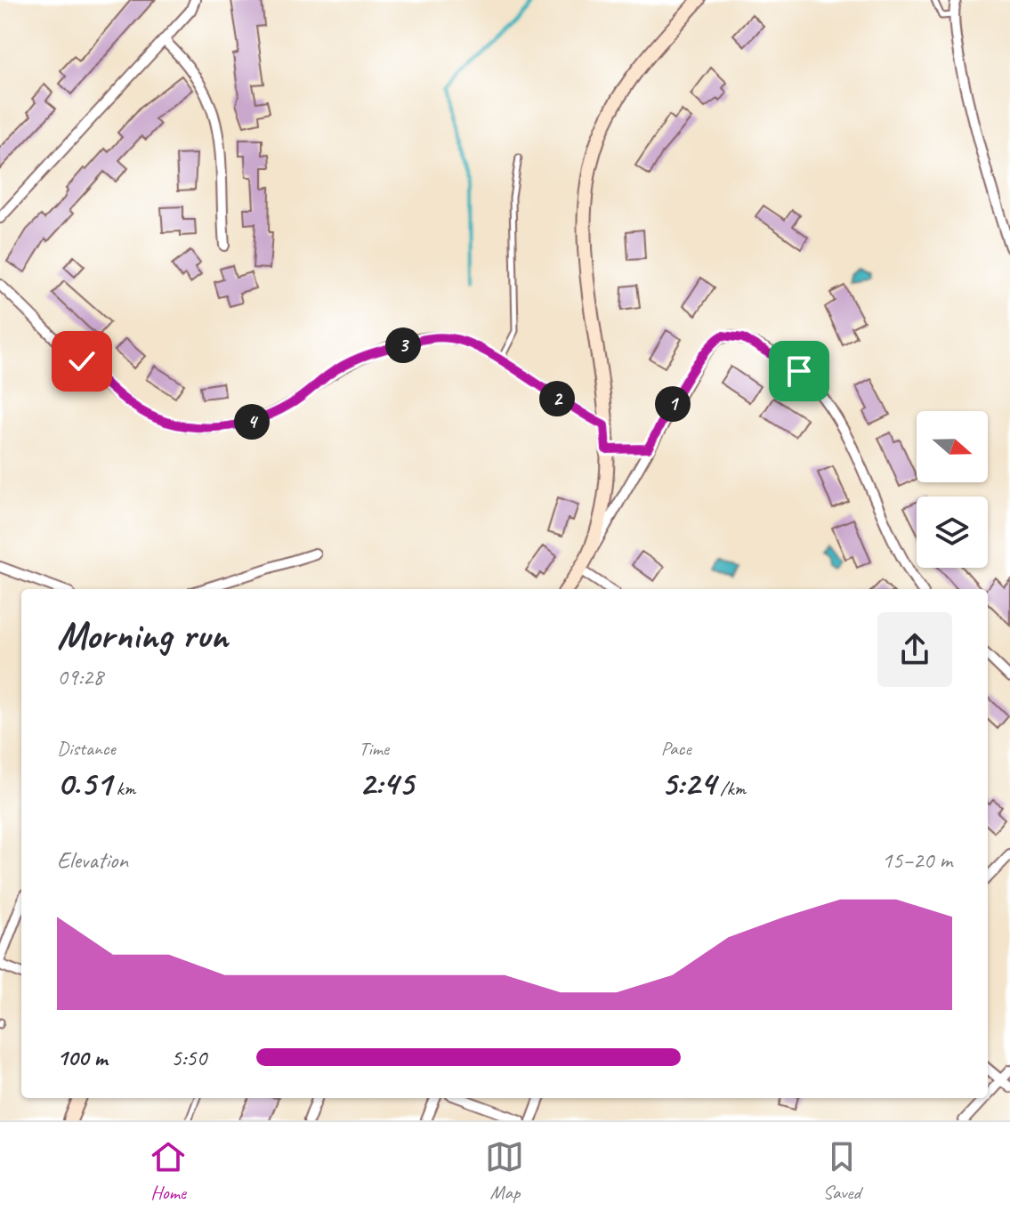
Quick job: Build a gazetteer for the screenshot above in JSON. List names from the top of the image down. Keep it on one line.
{"north":"right","page":{"pins":["3","2","1","4"],"heading":["Morning run","09:28"],"stats":[["Distance","0.51 km"],["Time","2:45"],["Pace","5:24 /km"]],"chart":["Elevation","15–20 m"],"list":[{"name":"100 m","note":"5:50"}],"tabs":["Home","Map","Saved"]}}
